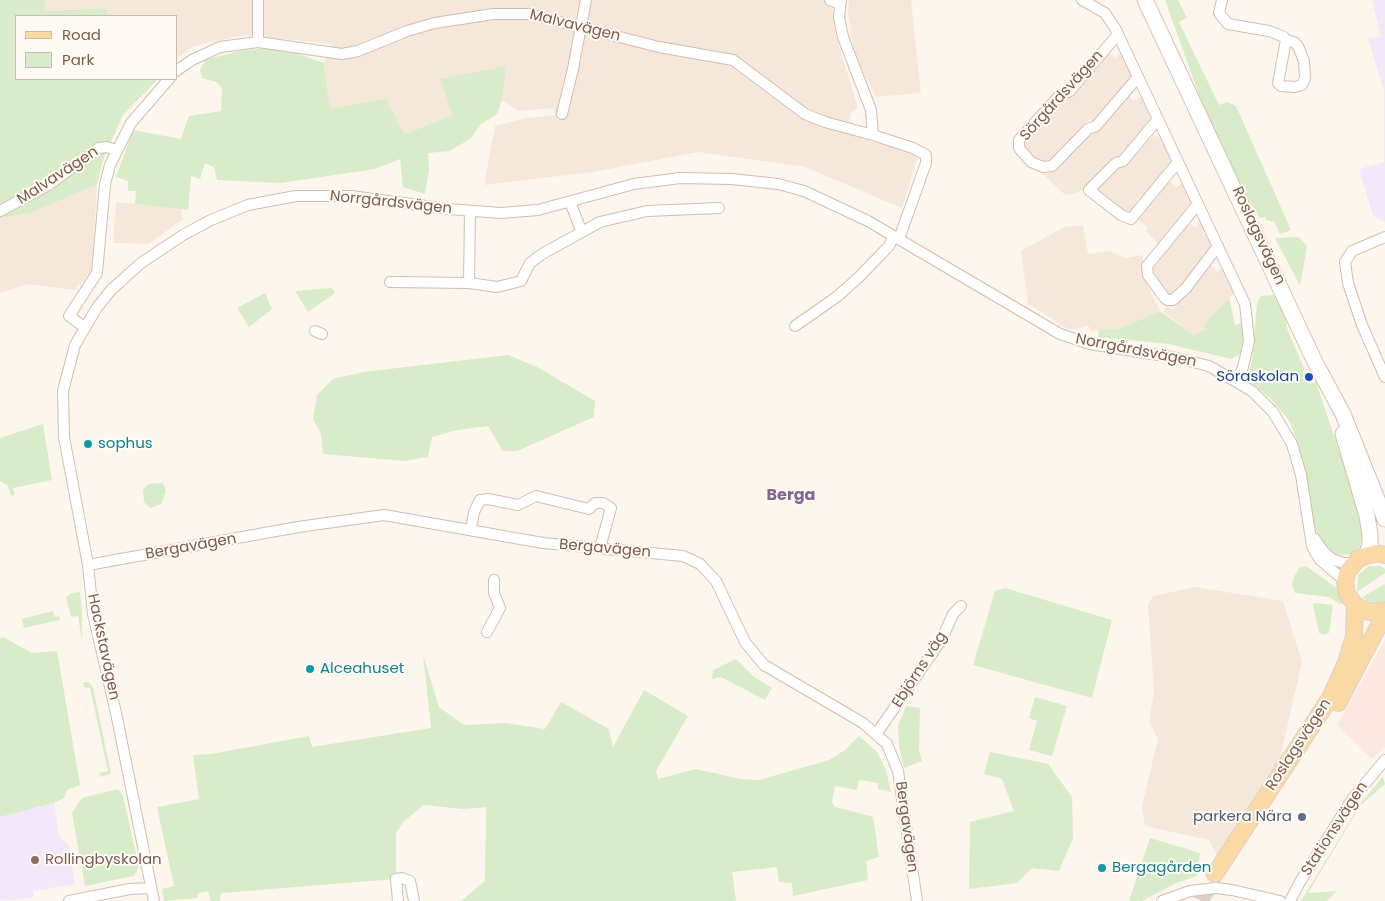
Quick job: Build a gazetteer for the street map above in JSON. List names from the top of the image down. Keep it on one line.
{"streets":{"main road":["Roslagsvägen"],"street":["Malvavägen","Sörgårdsvägen","Norrgårdsvägen","Bergavägen","Hackstavägen","Ebjörns väg","Stationsvägen"]},"crossings":[["Malvavägen","Norrgårdsvägen"],["Sörgårdsvägen","Norrgårdsvägen"],["Norrgårdsvägen","Roslagsvägen"],["Norrgårdsvägen","Hackstavägen"],["Bergavägen","Hackstavägen"],["Bergavägen","Ebjörns väg"]],"districts":["Berga"],"places":["Söraskolan","sophus","Alceahuset","parkera Nära","Rollingbyskolan","Bergagården"],"legend":["Road","Park"]}
